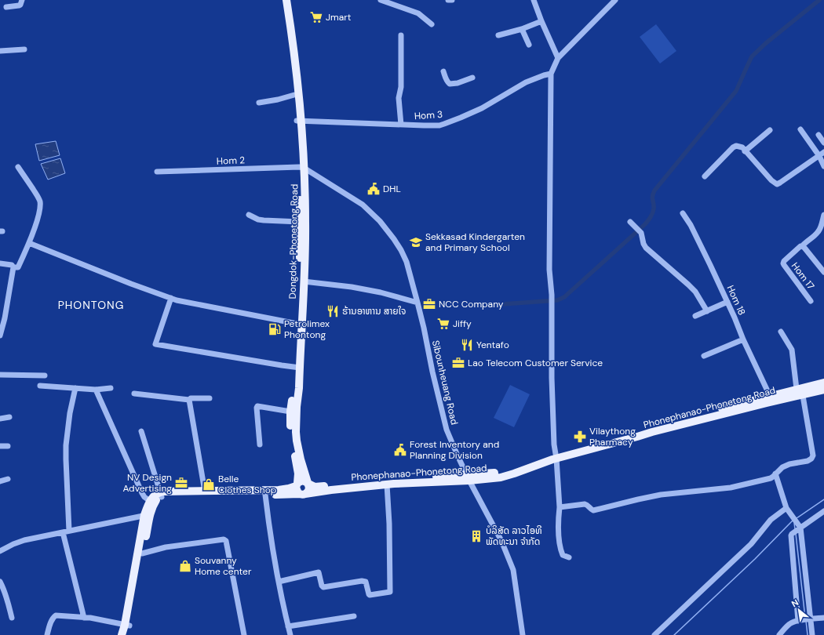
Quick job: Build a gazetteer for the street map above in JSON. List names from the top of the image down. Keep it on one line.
{"streets":{"main road":["Dongdok-Phonetong Road","Phonephanao-Phonetong Road"],"street":["Hom 3","Hom 2","Hom 17","Hom 18","Sibounheuang Road"]},"crossings":[["Hom 3","Dongdok-Phonetong Road"],["Hom 2","Dongdok-Phonetong Road"],["Hom 2","Sibounheuang Road"],["Dongdok-Phonetong Road","Sibounheuang Road"],["Dongdok-Phonetong Road","Phonephanao-Phonetong Road"],["Hom 18","Phonephanao-Phonetong Road"],["Sibounheuang Road","Phonephanao-Phonetong Road"]],"districts":["PHONTONG"],"places":{"supermarket":["Jmart","Jiffy"],"public building":["DHL","Forest Inventory and Planning Division"],"school or university":["Sekkasad Kindergarten and Primary School"],"office":["NCC Company","Lao Telecom Customer Service","NV Design Advertising"],"restaurant":["ຮ້ານອາຫານ ສາຍໃຈ","Yentafo"],"fuel station":["Petrolimex Phontong"],"pharmacy":["Vilaythong Pharmacy"],"shop":["Belle Clothes Shop","Souvanny Home center"],"building":["ບໍລິສັດ ລາວໄອທີ ພັດທະນາ ຈຳກັດ"]},"north":"top left"}
